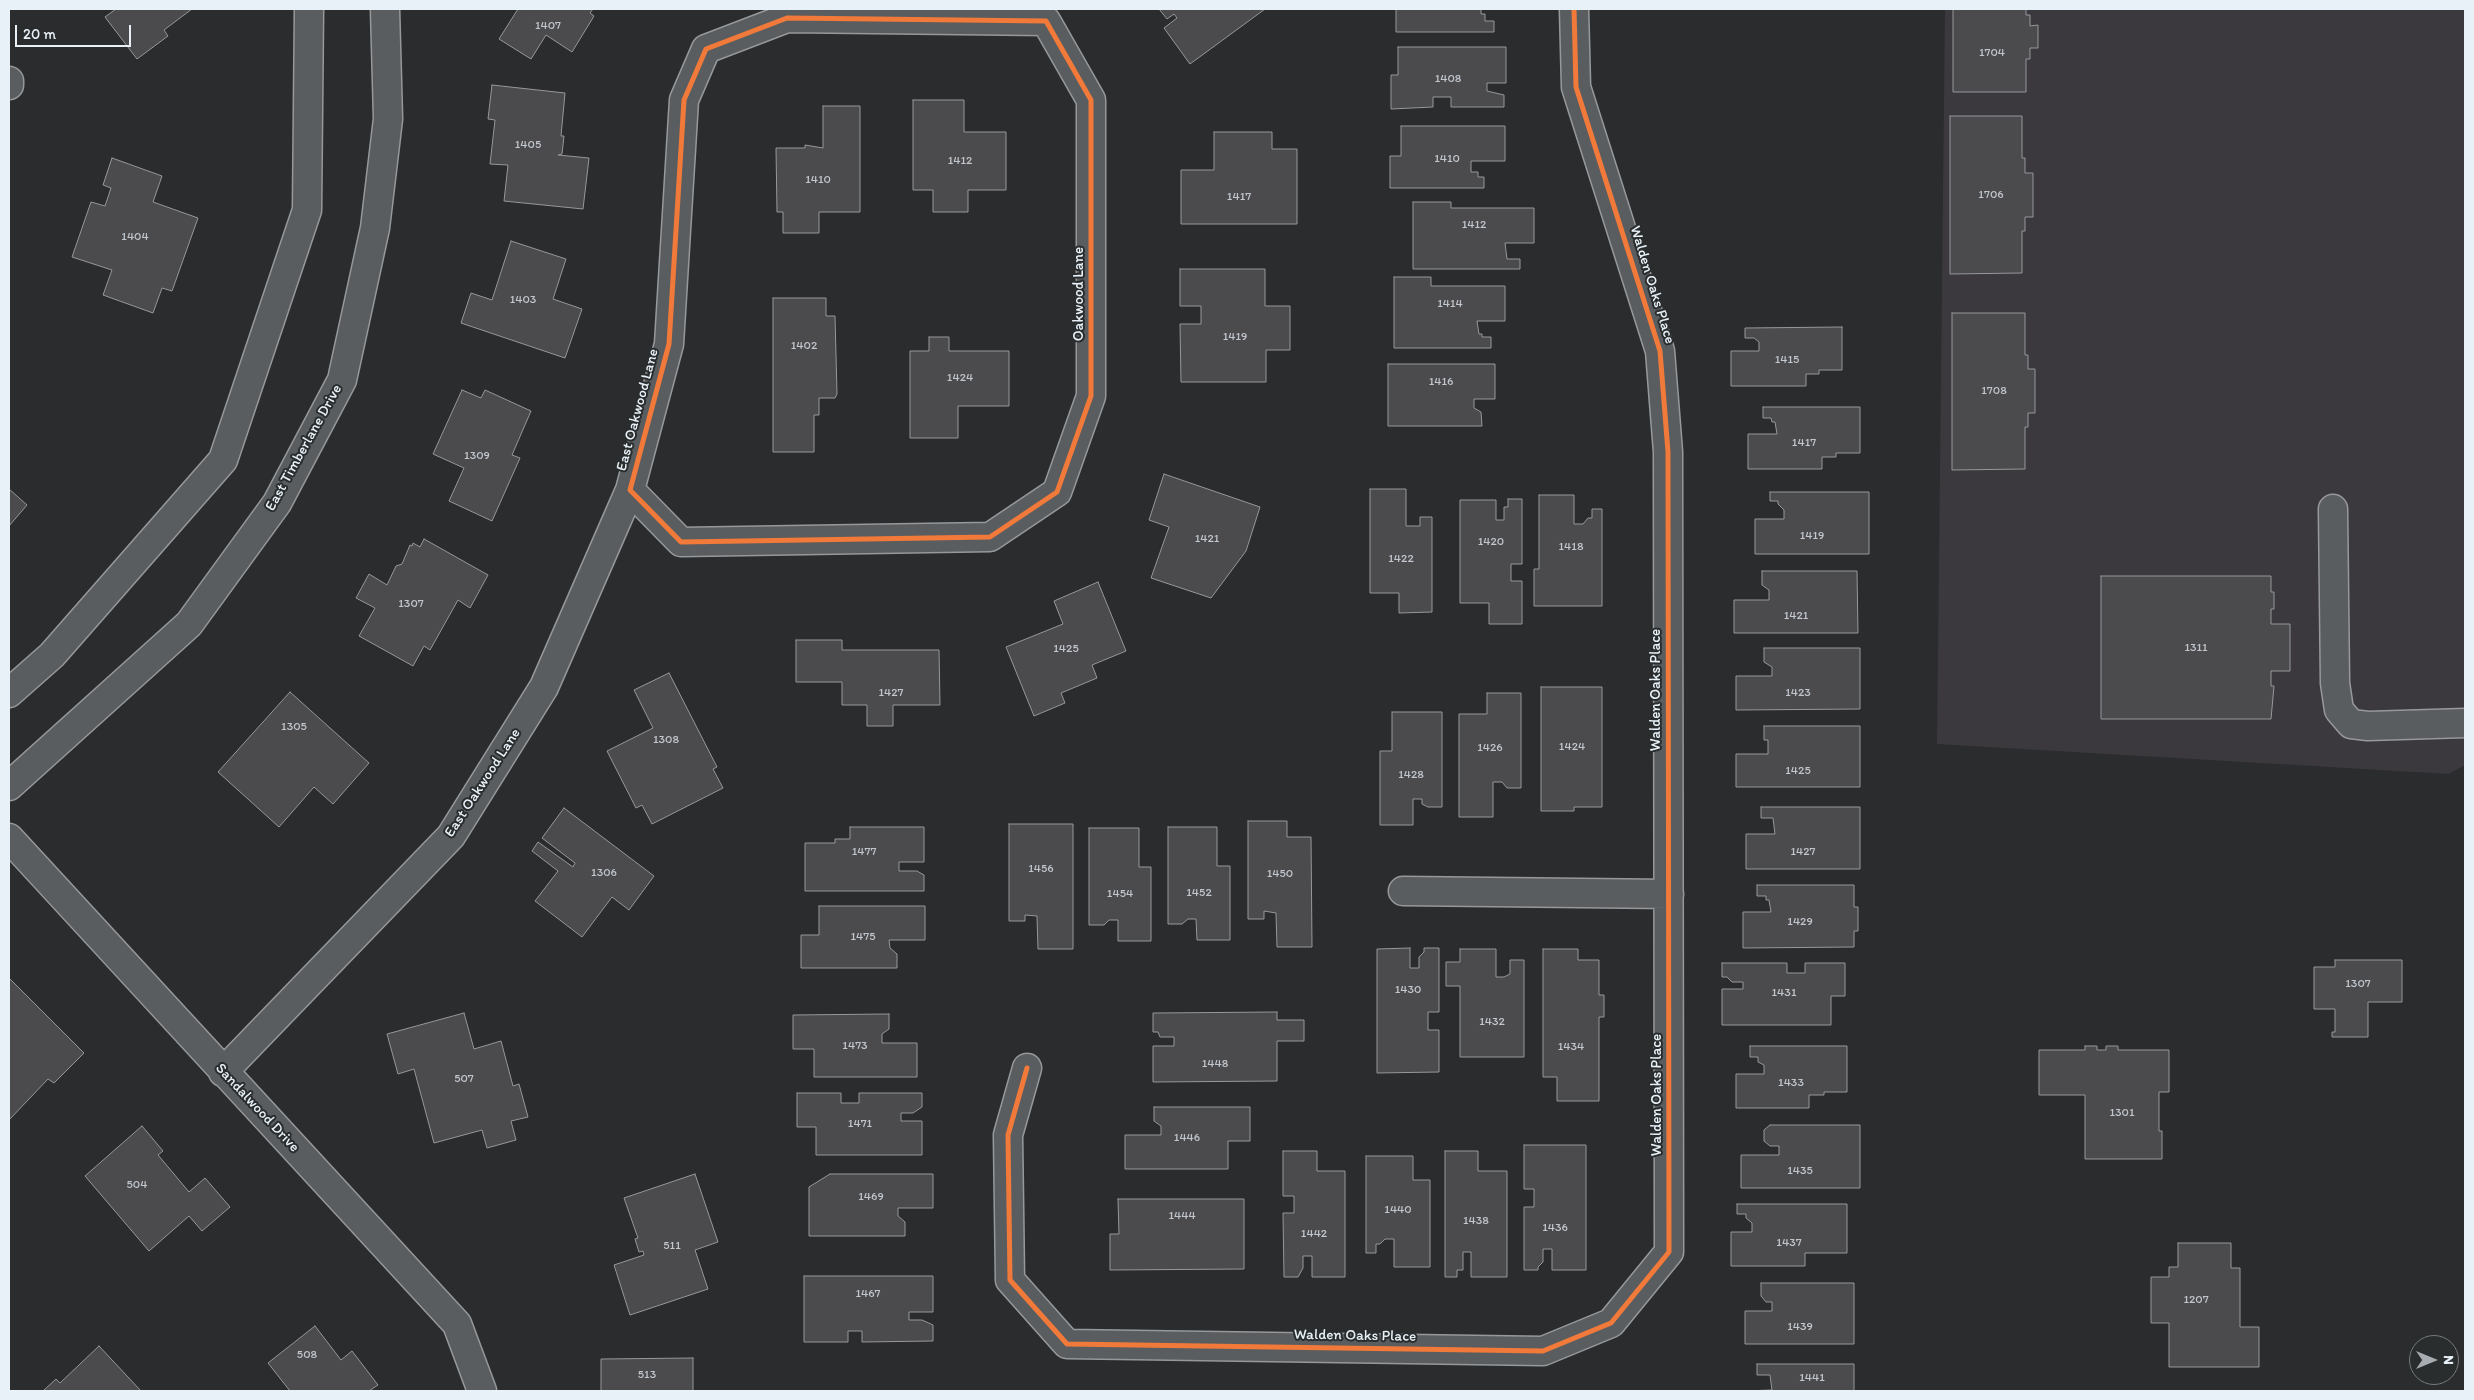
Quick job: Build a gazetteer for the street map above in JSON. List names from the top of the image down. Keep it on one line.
{"streets":{"street":["Walden Oaks Place","Oakwood Lane","East Oakwood Lane","East Timberlane Drive","Sandalwood Drive"]},"crossings":[["Oakwood Lane","East Oakwood Lane"],["East Oakwood Lane","Sandalwood Drive"]],"house_numbers":["1407","1704","1408","1405","1410","1412","1410","1706","1417","1412","1404","1403","1414","1419","1402","1415","1424","1416","1708","1417","1309","1419","1421","1420","1418","1422","1307","1421","1311","1425","1427","1423","1305","1308","1424","1426","1425","1428","1477","1427","1456","1306","1450","1452","1454","1429","1475","1307","1430","1431","1432","1473","1434","1448","507","1433","1301","1471","1446","1435","504","1469","1440","1444","1438","1436","1442","1437","511","1467","1207","1439","508","513","1441"],"scale_bar":"20 m","north":"right"}
